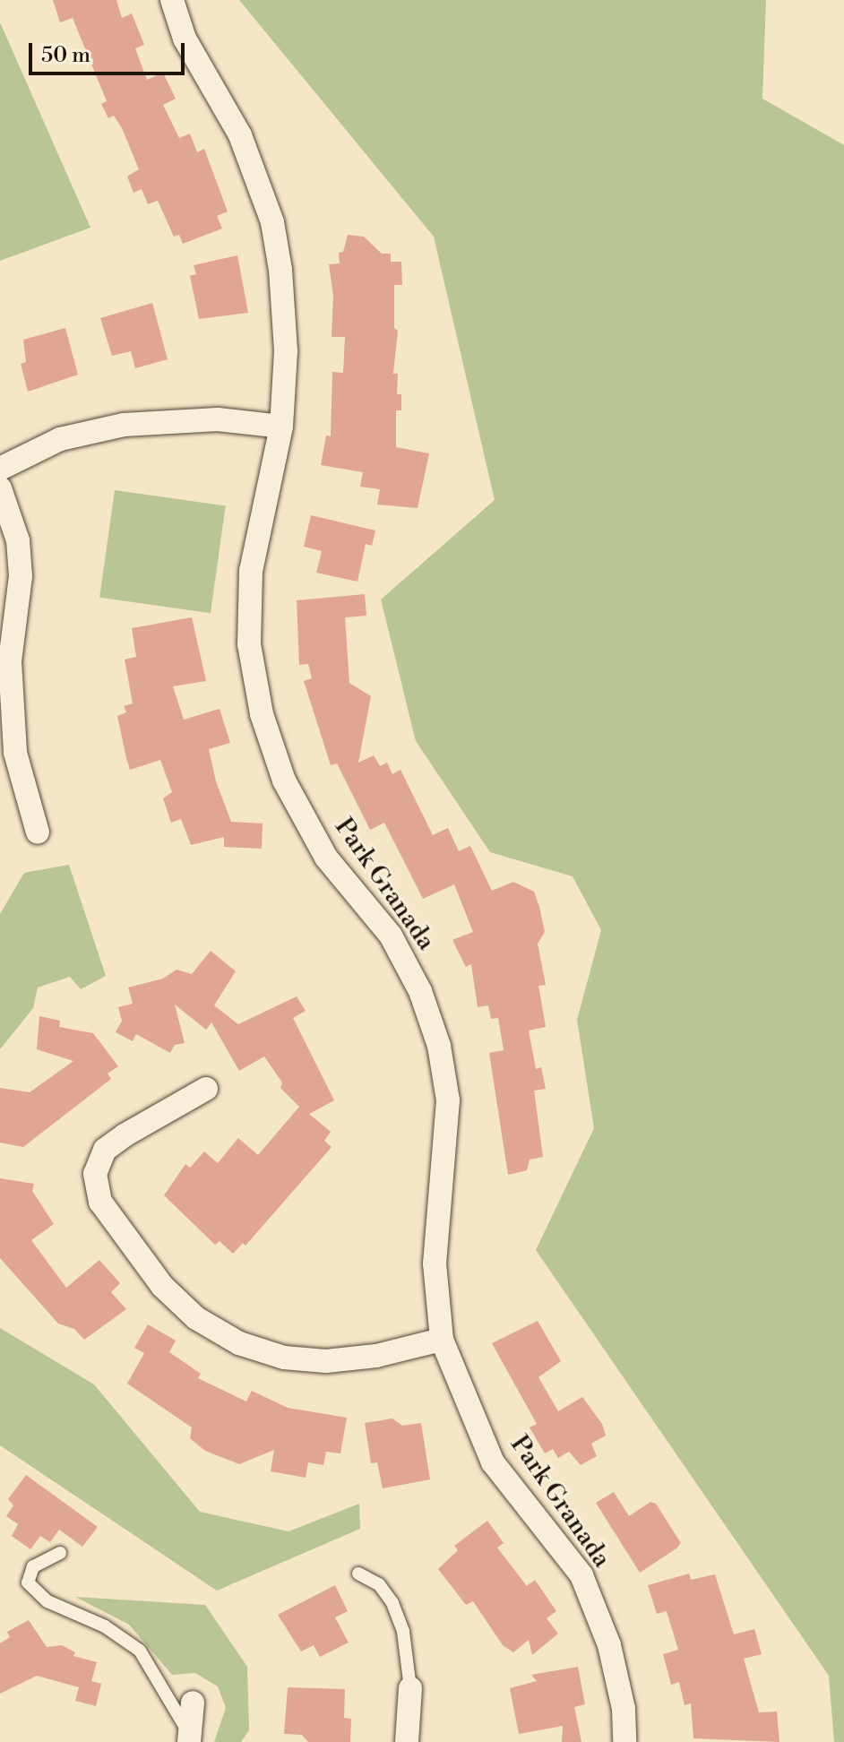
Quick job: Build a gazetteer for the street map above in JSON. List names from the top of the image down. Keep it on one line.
{"streets":{"street":["Park Granada"]},"scale_bar":"50 m"}
